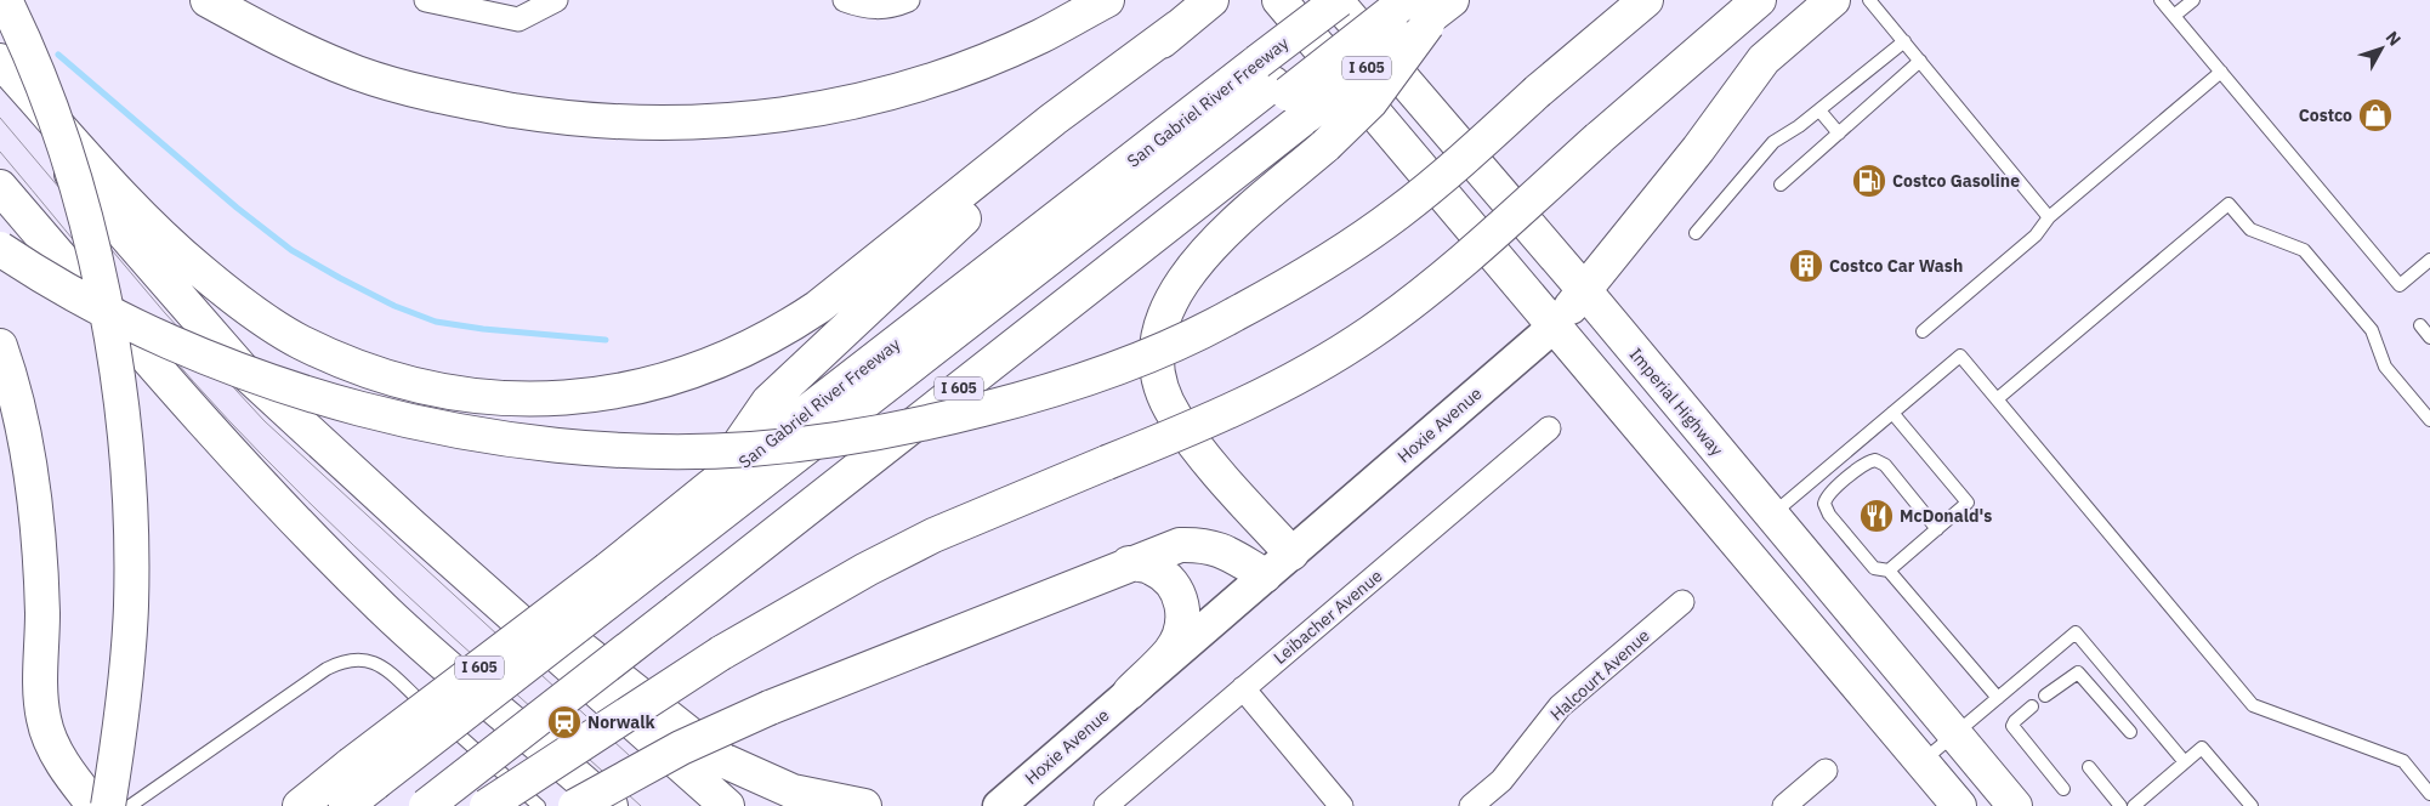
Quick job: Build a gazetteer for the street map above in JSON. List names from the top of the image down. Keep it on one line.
{"streets":{"main road":["I 605","San Gabriel River Freeway","Imperial Highway","Hoxie Avenue"],"street":["Leibacher Avenue","Halcourt Avenue"]},"crossings":[["San Gabriel River Freeway","Imperial Highway"],["Imperial Highway","Hoxie Avenue"]],"places":{"shop":["Costco"],"fuel station":["Costco Gasoline"],"building":["Costco Car Wash"],"restaurant":["McDonald's"],"station":["Norwalk"]},"north":"top right"}
